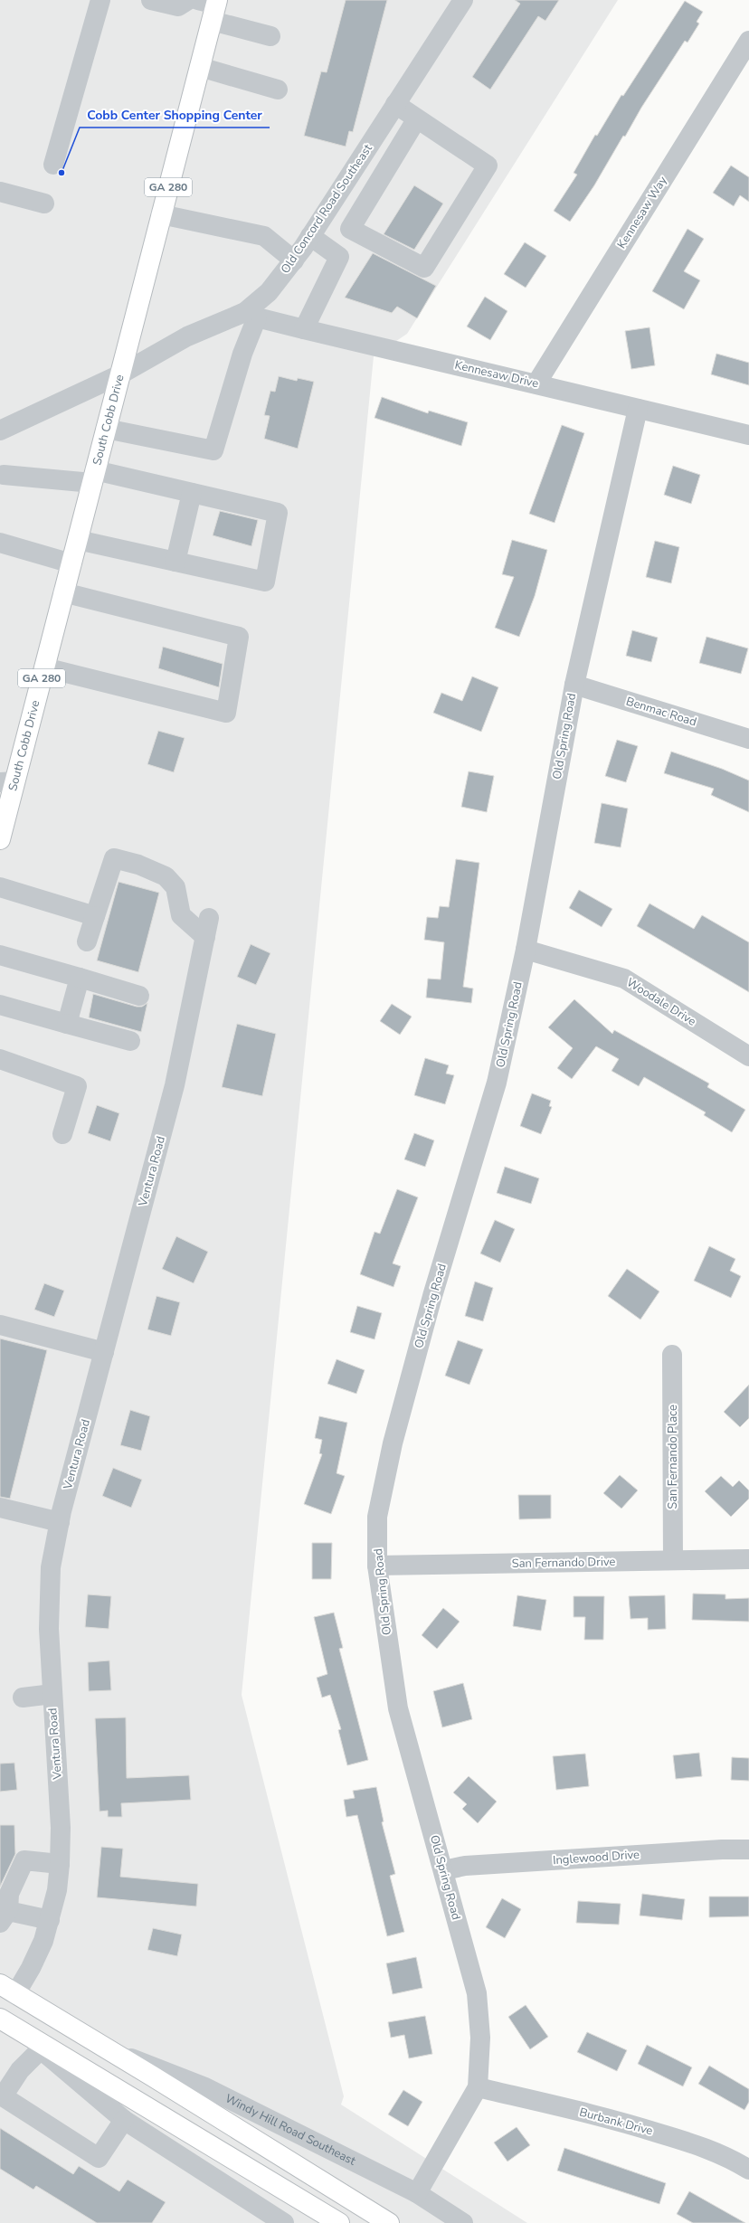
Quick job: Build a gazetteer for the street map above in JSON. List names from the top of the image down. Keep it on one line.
{"streets":{"main road":["GA 280","South Cobb Drive","Windy Hill Road Southeast"],"street":["Old Concord Road Southeast","Kennesaw Way","Kennesaw Drive","Benmac Road","Old Spring Road","Woodale Drive","Ventura Road","San Fernando Place","San Fernando Drive","Inglewood Drive","Burbank Drive"]},"crossings":[["Old Concord Road Southeast","Kennesaw Drive"],["Old Concord Road Southeast","South Cobb Drive"],["Kennesaw Way","Kennesaw Drive"],["Kennesaw Drive","Old Spring Road"],["Benmac Road","Old Spring Road"],["Old Spring Road","Woodale Drive"],["Old Spring Road","San Fernando Drive"],["Old Spring Road","Inglewood Drive"],["Old Spring Road","Burbank Drive"],["Old Spring Road","Windy Hill Road Southeast"],["Ventura Road","Windy Hill Road Southeast"],["San Fernando Place","San Fernando Drive"]],"places":["Cobb Center Shopping Center"]}
